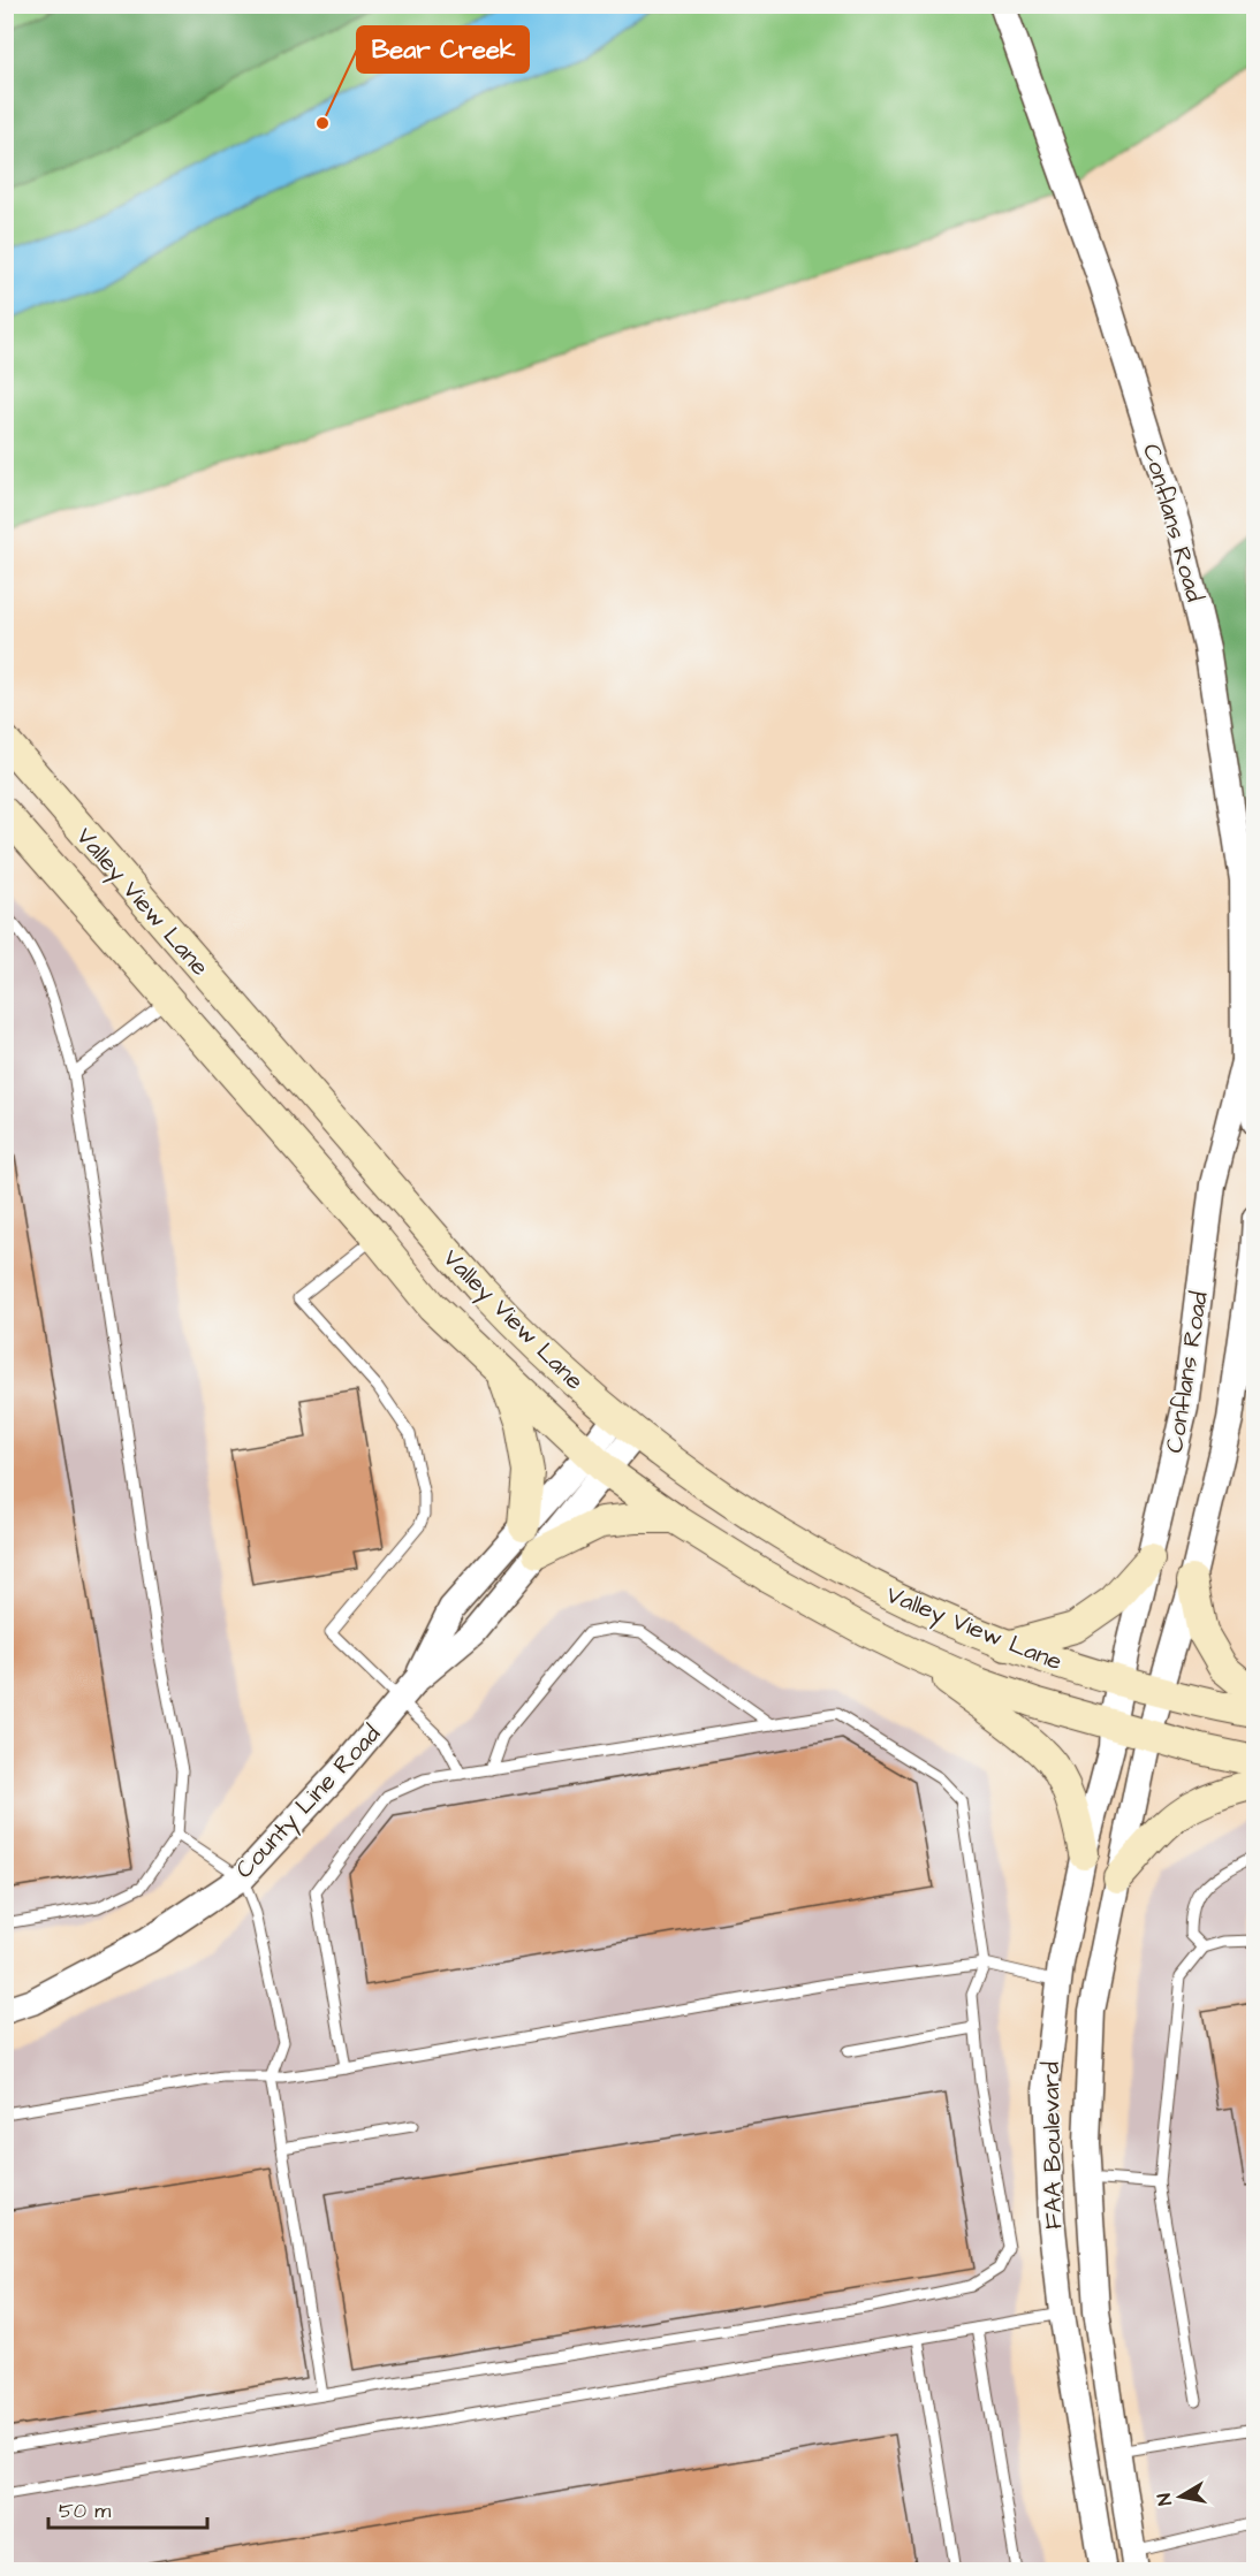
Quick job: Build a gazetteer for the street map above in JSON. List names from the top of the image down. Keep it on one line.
{"streets":{"main road":["Valley View Lane"],"street":["Conflans Road","County Line Road","FAA Boulevard"]},"crossings":[["Conflans Road","Valley View Lane"],["Conflans Road","FAA Boulevard"],["Valley View Lane","County Line Road"],["Valley View Lane","FAA Boulevard"]],"places":["Bear Creek"],"scale_bar":"50 m","north":"left"}
